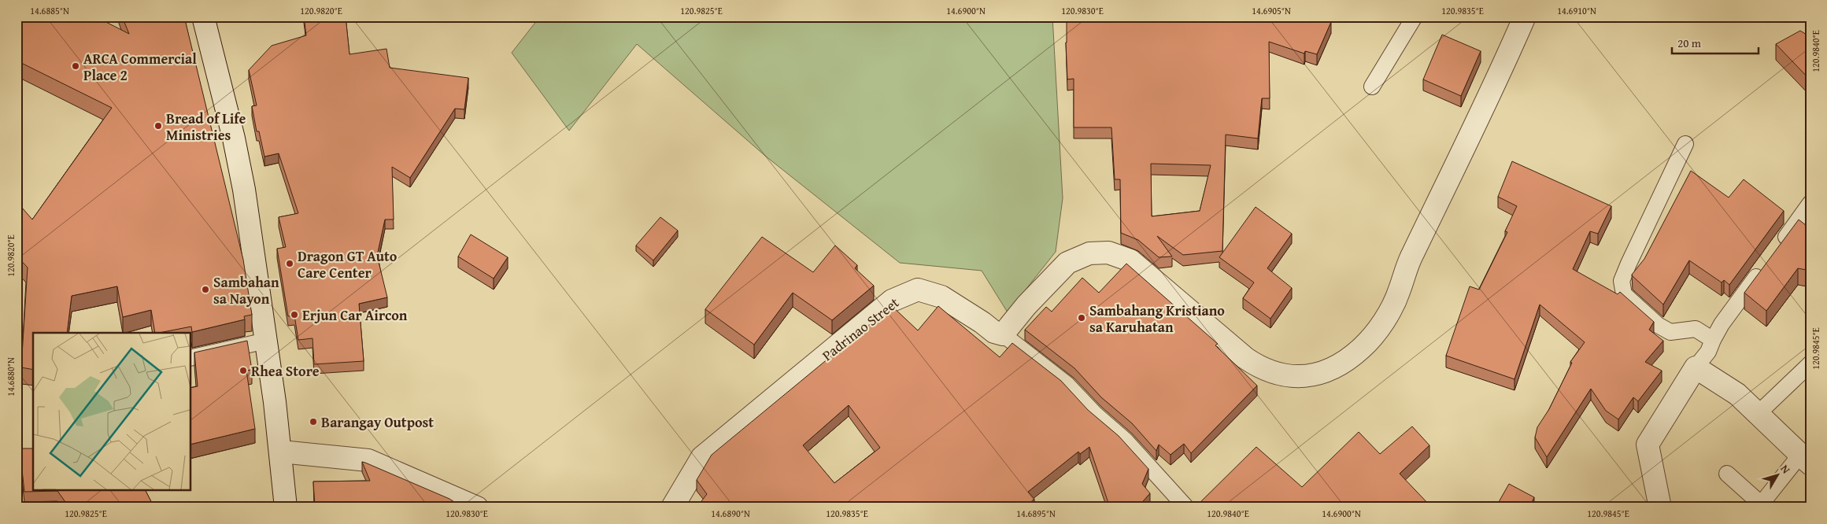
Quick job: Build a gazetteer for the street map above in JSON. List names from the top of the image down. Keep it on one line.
{"streets":{"street":["Padrinao Street"]},"places":["ARCA Commercial Place 2","Bread of Life Ministries","Dragon GT Auto Care Center","Sambahan sa Nayon","Erjun Car Aircon","Sambahang Kristiano sa Karuhatan","Rhea Store","Barangay Outpost"],"scale_bar":"20 m","north":"top right","coordinates":["14.6885°N","120.9820°E","120.9825°E","14.6900°N","120.9830°E","14.6905°N","120.9835°E","14.6910°N","120.9840°E","120.9845°E","14.6880°N","14.6890°N","14.6895°N"]}
